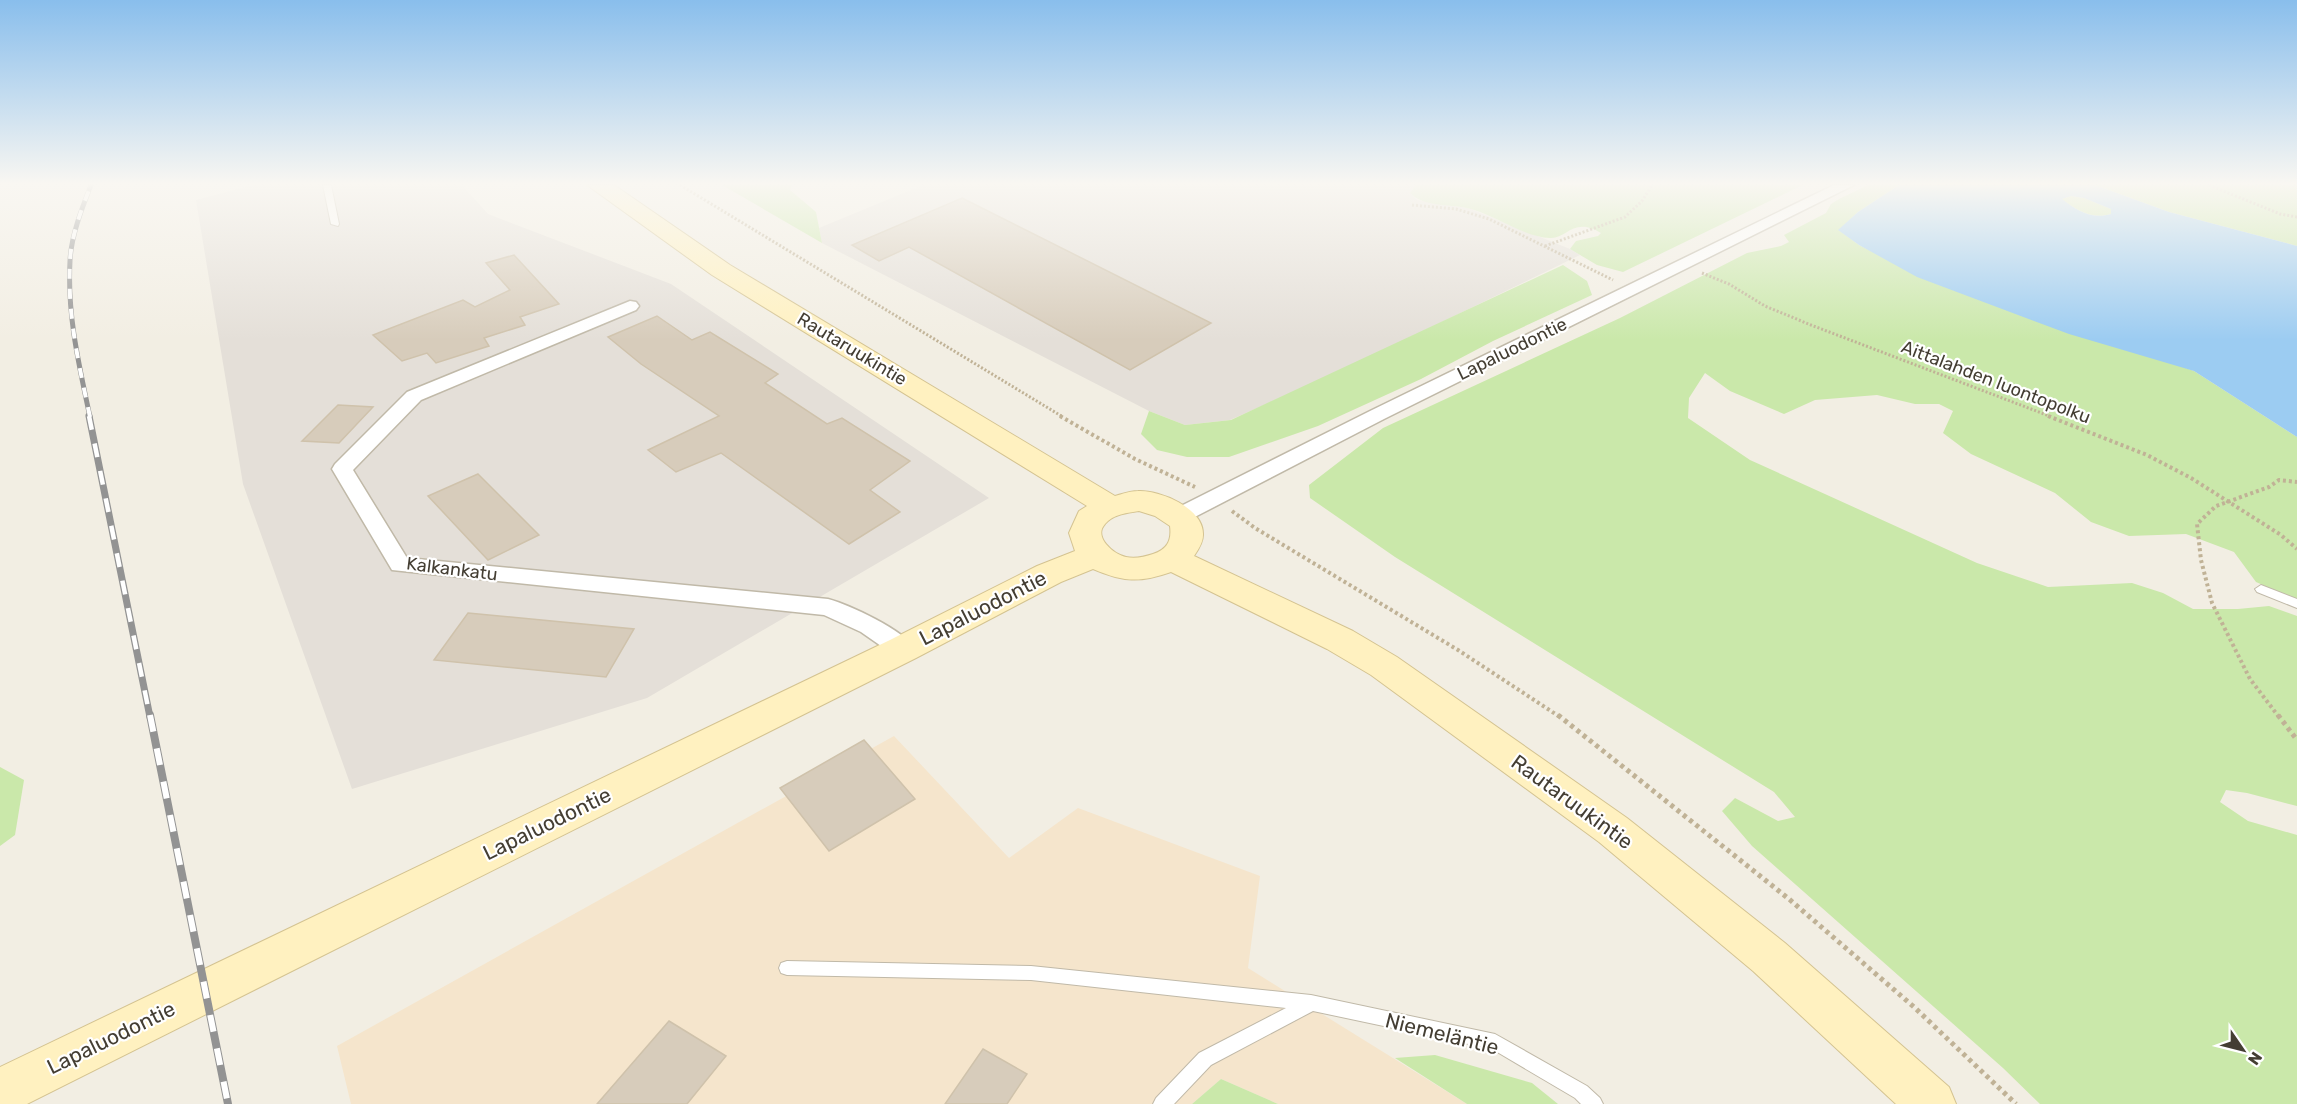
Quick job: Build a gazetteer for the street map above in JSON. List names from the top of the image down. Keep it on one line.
{"streets":{"main road":["Rautaruukintie","Lapaluodontie"],"street":["Kalkankatu"],"lane":["Niemeläntie"],"path":["Aittalahden luontopolku"]},"crossings":[["Rautaruukintie","Lapaluodontie"],["Lapaluodontie","Aittalahden luontopolku"],["Lapaluodontie","Kalkankatu"]],"north":"bottom right"}
